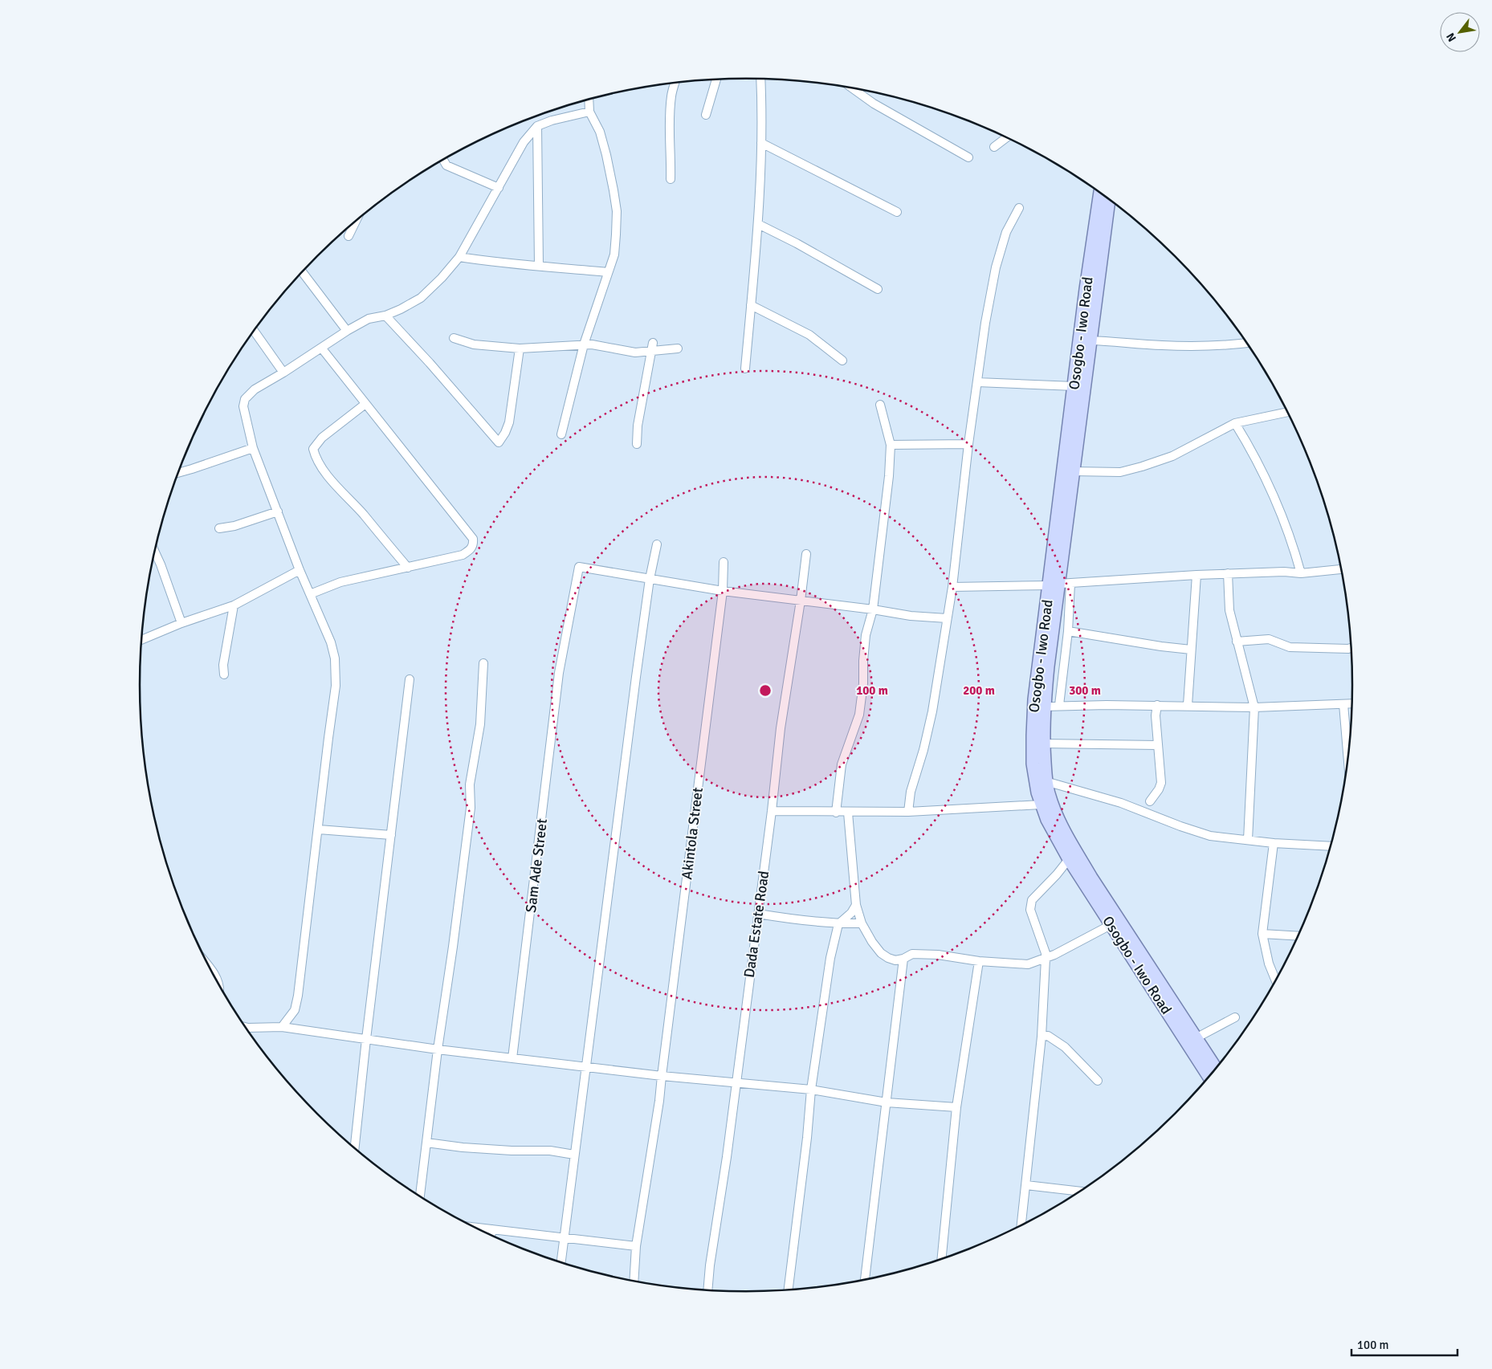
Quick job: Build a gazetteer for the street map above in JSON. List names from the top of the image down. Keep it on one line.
{"streets":{"main road":["Osogbo - Iwo Road"],"street":["Akintola Street","Sam Ade Street","Dada Estate Road"]},"scale_bar":"100 m","north":"bottom left","rings":["100 m","200 m","300 m"]}
